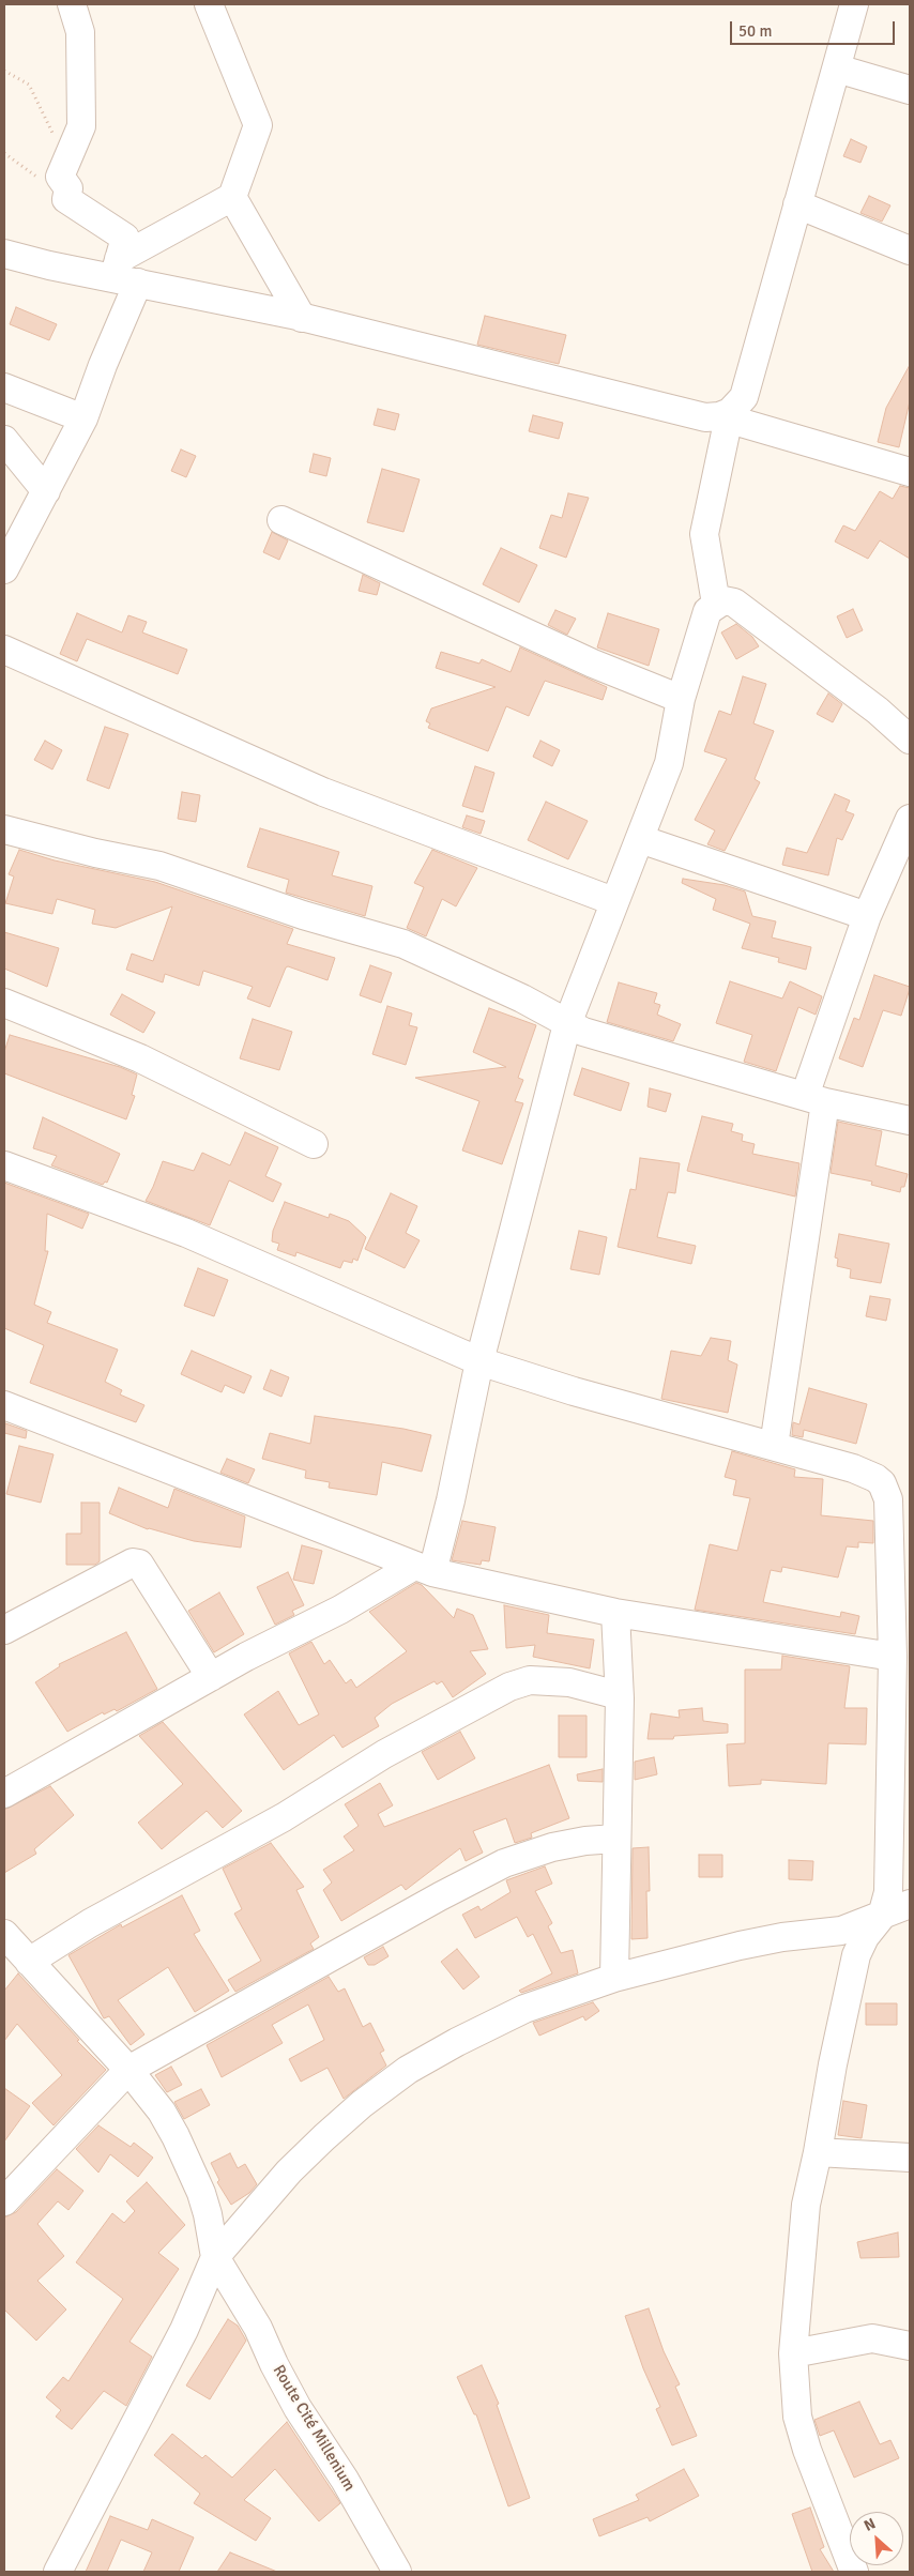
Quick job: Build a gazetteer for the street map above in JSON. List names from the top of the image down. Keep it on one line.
{"streets":{"street":["Route Cité Millenium"]},"scale_bar":"50 m","north":"top left"}
